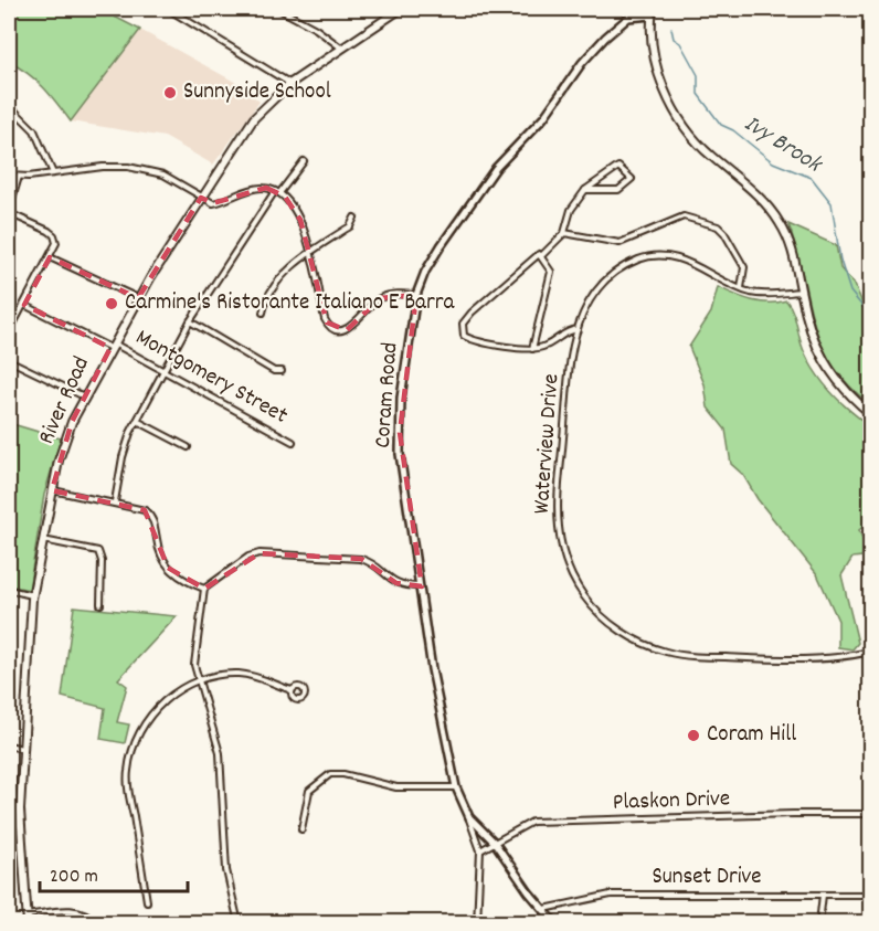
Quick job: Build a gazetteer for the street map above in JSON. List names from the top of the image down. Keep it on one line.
{"streets":{"main road":["River Road"],"street":["Montgomery Street","Coram Road","Waterview Drive","Plaskon Drive","Sunset Drive"]},"crossings":[["Montgomery Street","River Road"],["Coram Road","Plaskon Drive"],["Coram Road","Sunset Drive"]],"water":["Ivy Brook"],"places":["Sunnyside School","Carmine's Ristorante Italiano E Barra","Coram Hill"],"scale_bar":"200 m"}
